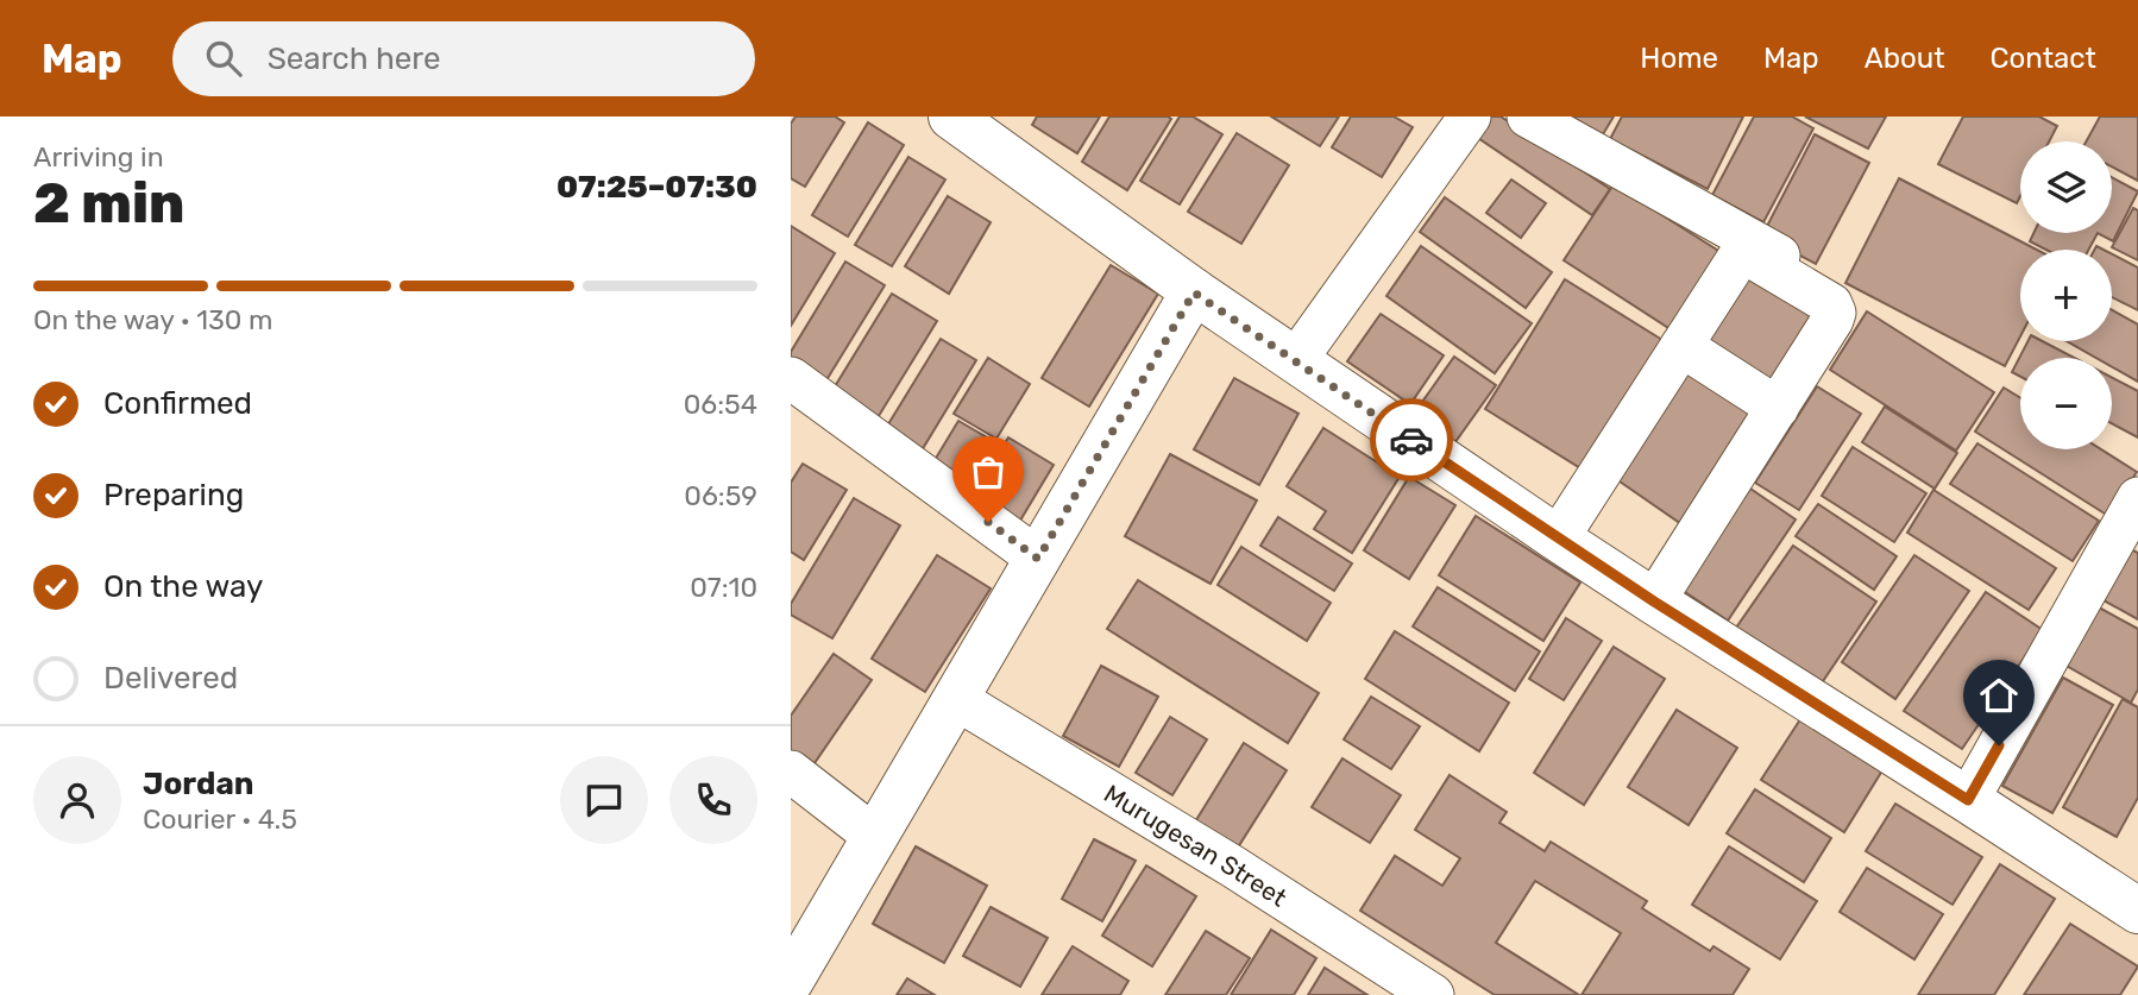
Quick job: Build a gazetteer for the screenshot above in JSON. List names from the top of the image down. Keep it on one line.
{"streets":{"street":["Murugesan Street"]},"page":{"header":"Map","search":"Search here","nav":["Home","Map","About","Contact"],"heading":["2 min","Arriving in","07:25–07:30"],"panel":["Jordan","Courier · 4.5"],"map_buttons":["+","−"],"bar":"On the way · 130 m","list":[["Confirmed","06:54"],["Preparing","06:59"],["On the way","07:10"],"Delivered"]}}
